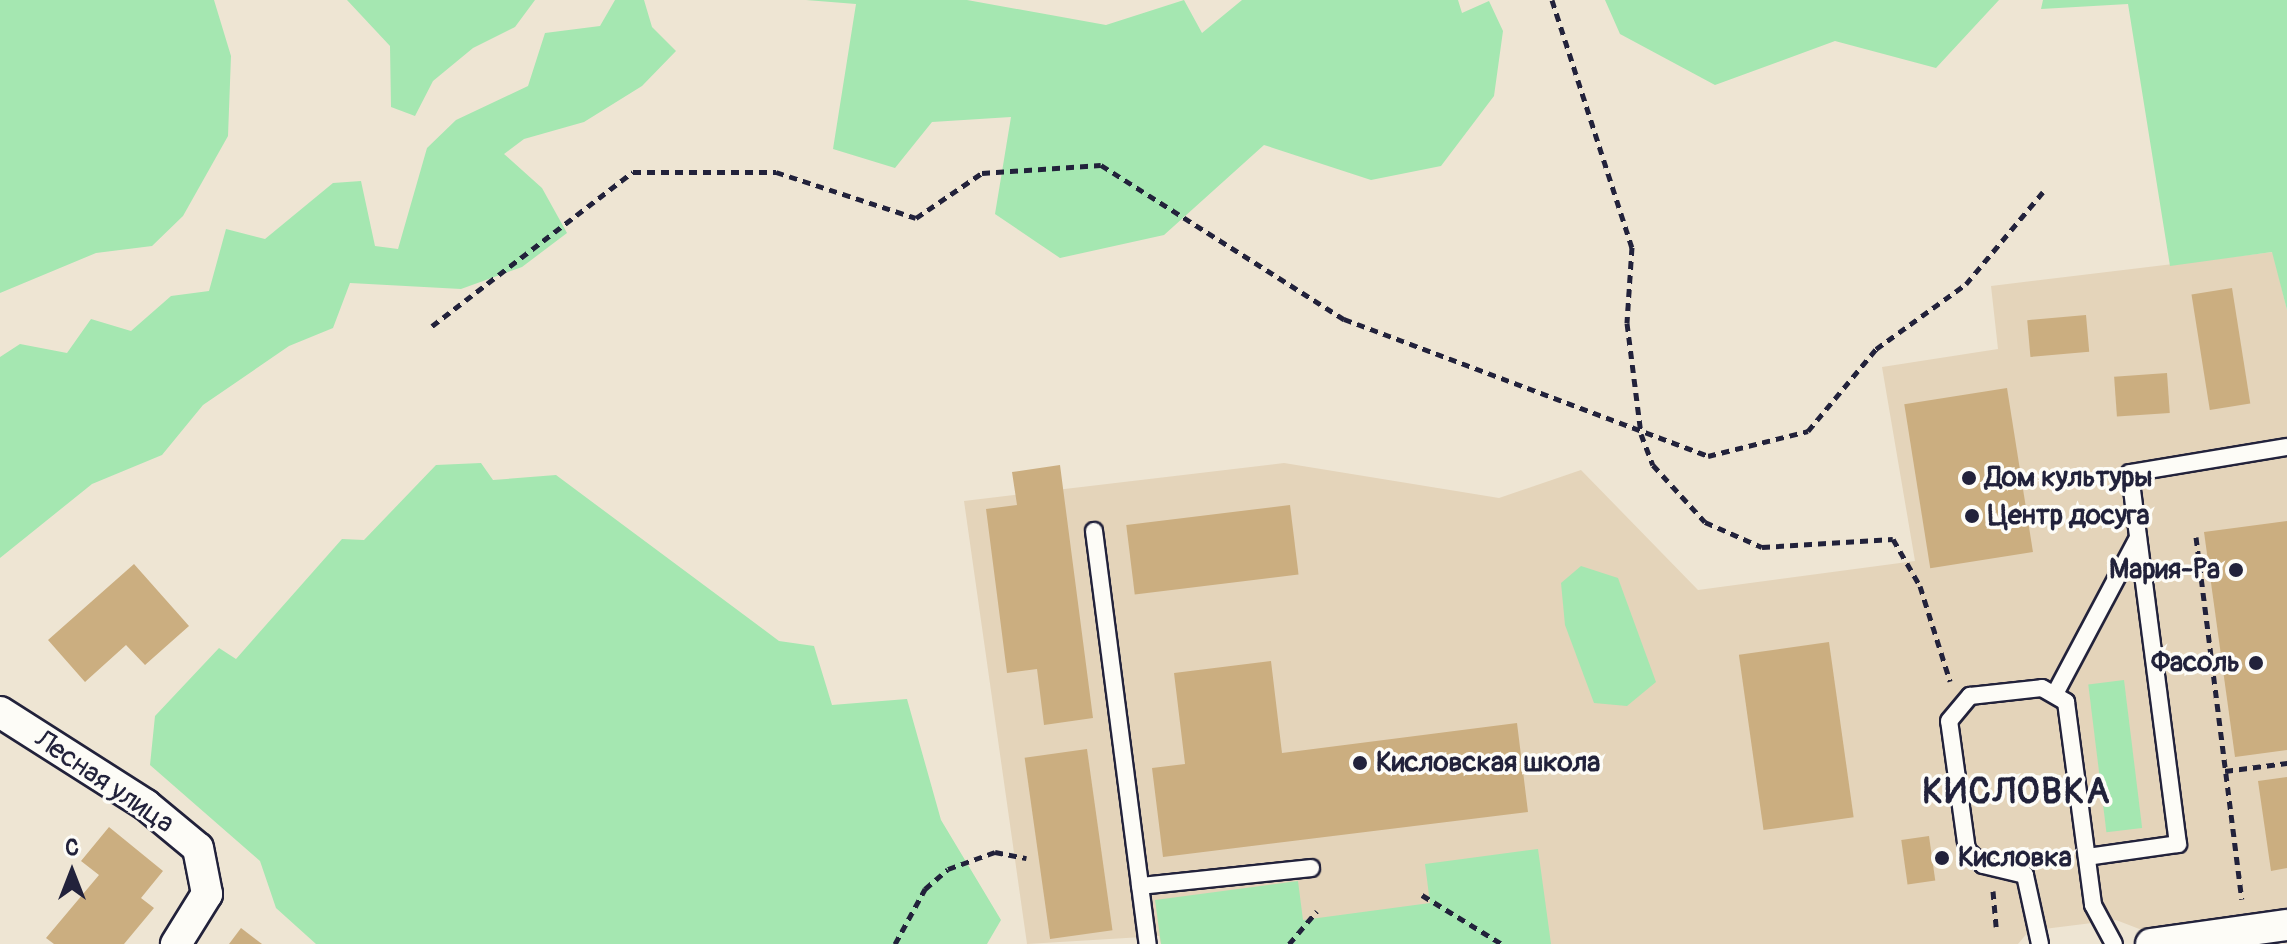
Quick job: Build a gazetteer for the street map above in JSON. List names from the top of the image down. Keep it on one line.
{"streets":{"street":["Лесная улица"]},"districts":["КИСЛОВКА"],"places":["Дом культуры","Центр досуга","Мария-Ра","Фасоль","Кисловская школа","Кисловка"],"north":"top"}
